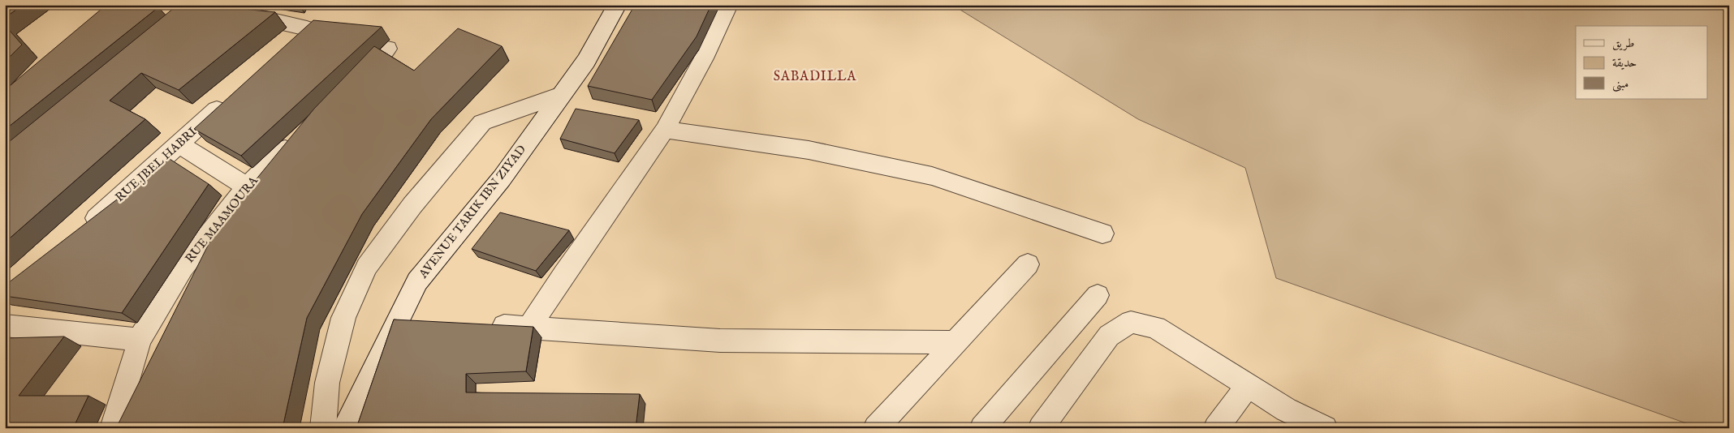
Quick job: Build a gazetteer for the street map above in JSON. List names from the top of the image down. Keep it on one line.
{"streets":{"street":["RUE JBEL HABRI","AVENUE TARIK IBN ZIYAD","RUE MAAMOURA"]},"districts":["SABADILLA"],"legend":["طريق","حديقة","مبنى"]}
